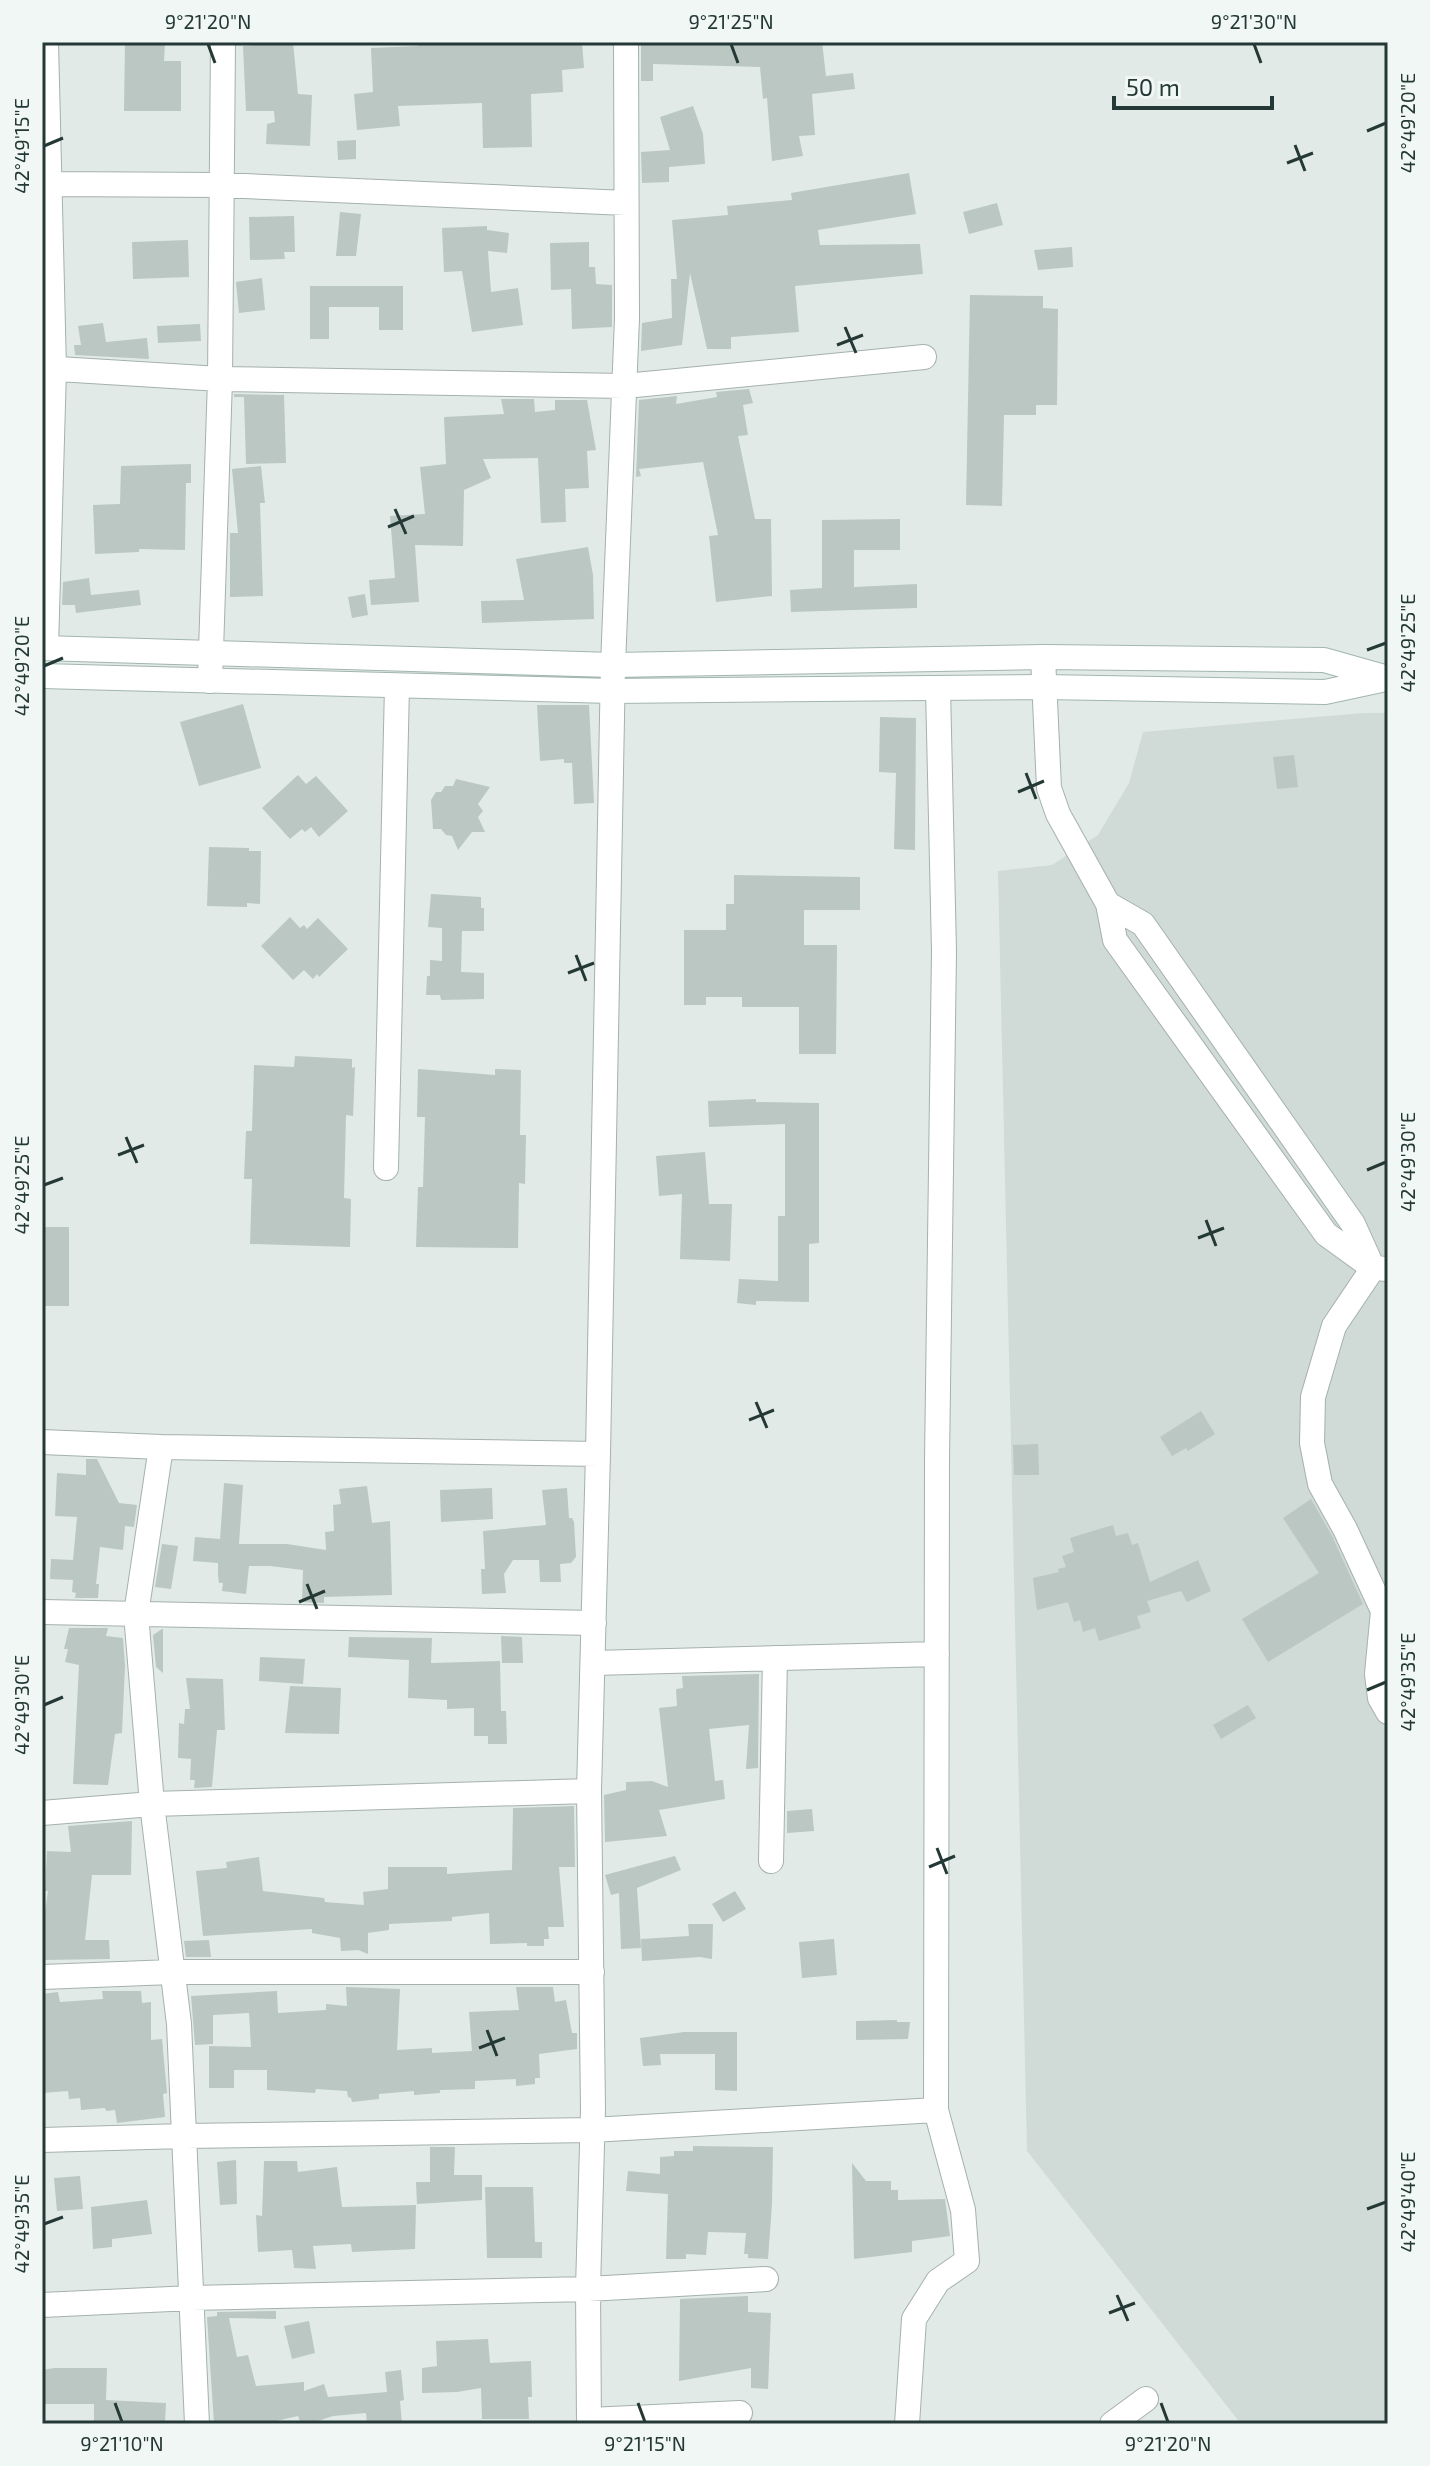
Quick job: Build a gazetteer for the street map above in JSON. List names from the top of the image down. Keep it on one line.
{"scale_bar":"50 m","coordinates":["9°21'20\"N","9°21'25\"N","9°21'30\"N","42°49'20\"E","42°49'15\"E","42°49'25\"E","42°49'30\"E","42°49'35\"E","42°49'40\"E","9°21'10\"N","9°21'15\"N"]}
